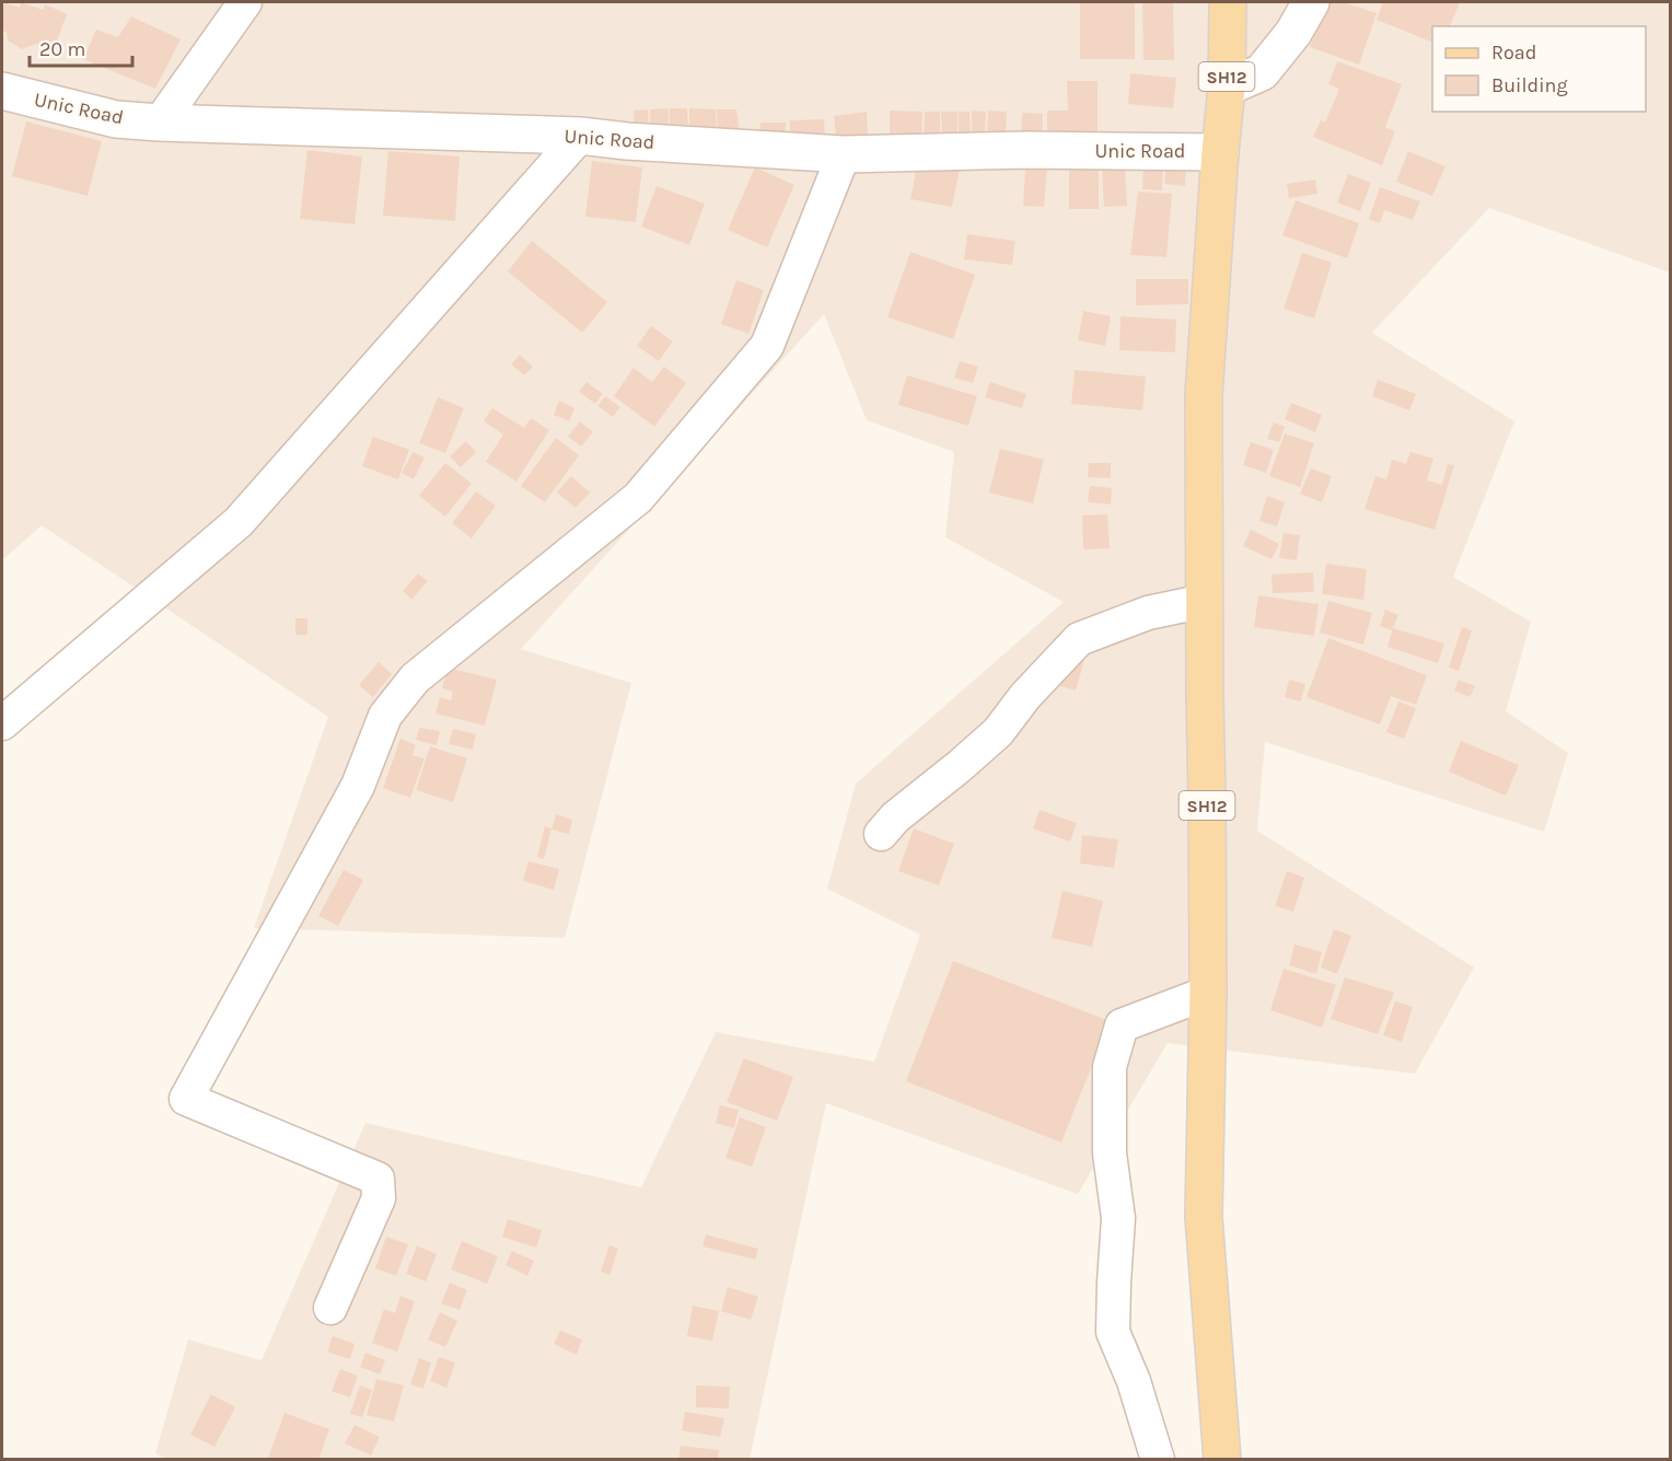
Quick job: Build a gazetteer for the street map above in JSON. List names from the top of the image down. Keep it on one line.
{"streets":{"main road":["SH12","Unic Road"]},"crossings":[["SH12","Unic Road"]],"legend":["Road","Building"],"scale_bar":"20 m"}
